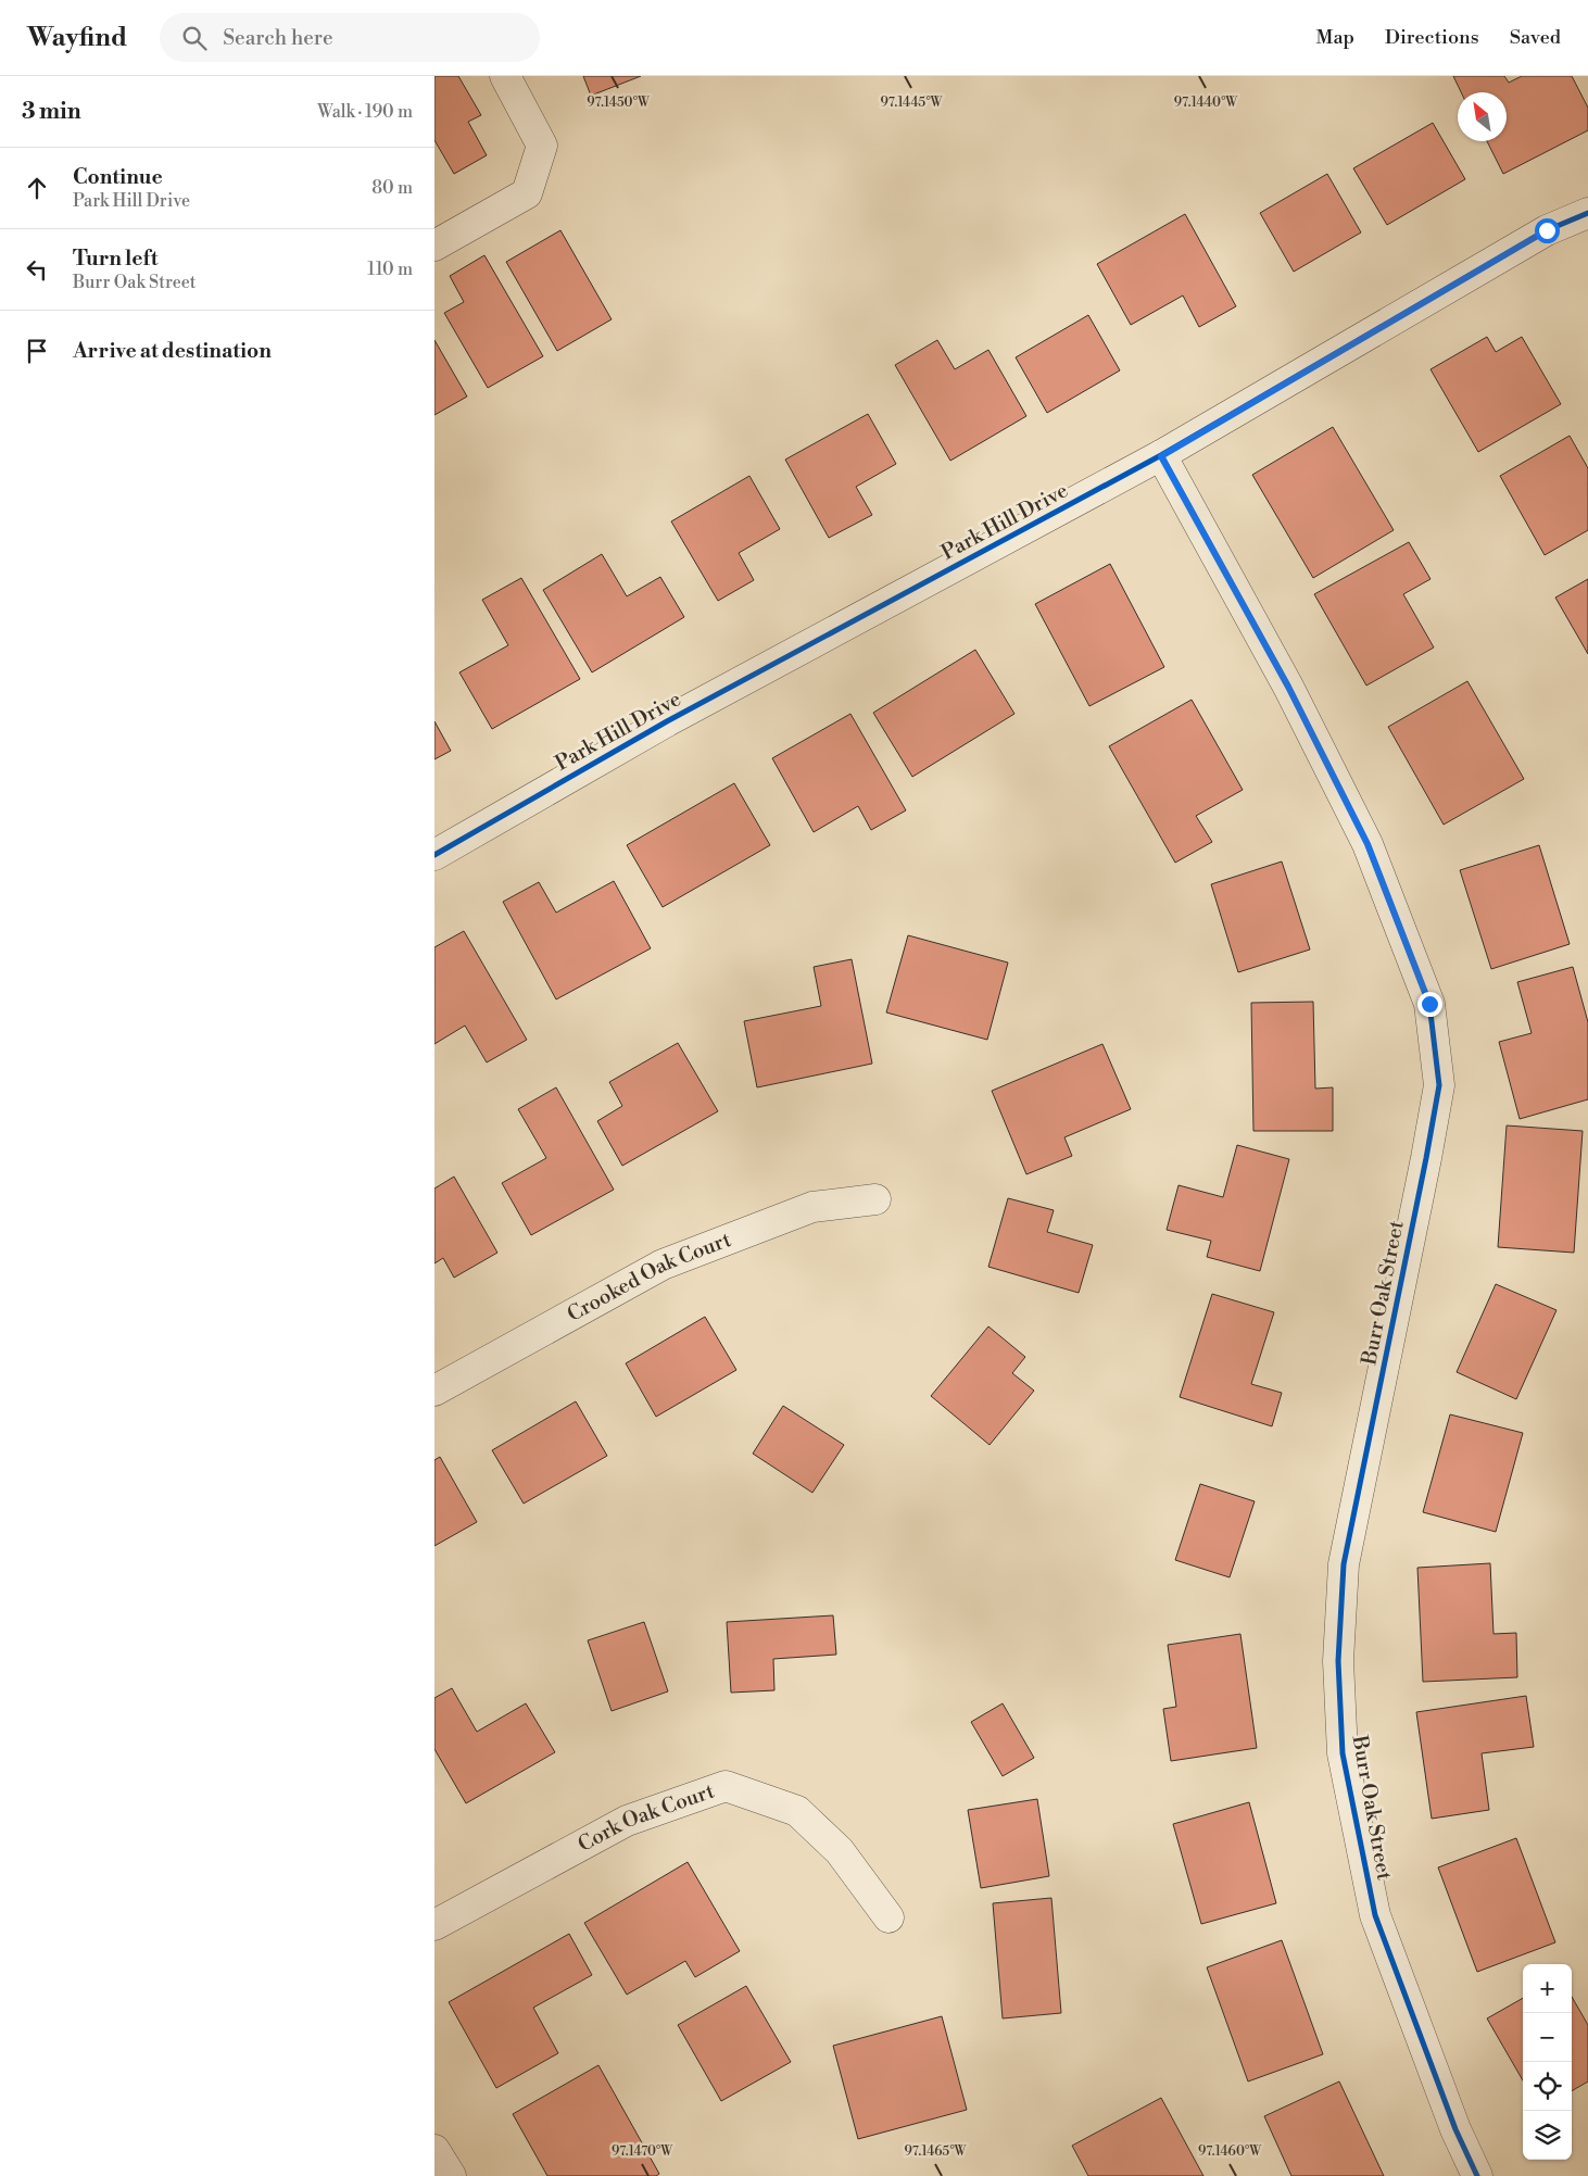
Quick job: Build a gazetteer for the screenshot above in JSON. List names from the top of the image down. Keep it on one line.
{"streets":{"street":["Park Hill Drive","Crooked Oak Court","Burr Oak Street","Cork Oak Court"]},"crossings":[["Park Hill Drive","Burr Oak Street"]],"north":"top left","page":{"header":"Wayfind","search":"Search here","nav":["Map","Directions","Saved"],"heading":["3 min","Walk · 190 m"],"list":[["Continue","Park Hill Drive","80 m"],["Turn left","Burr Oak Street","110 m"],"Arrive at destination"],"map_buttons":["+","−"]},"coordinates":["97.1450°W","97.1445°W","97.1440°W","97.1470°W","97.1465°W","97.1460°W"]}
